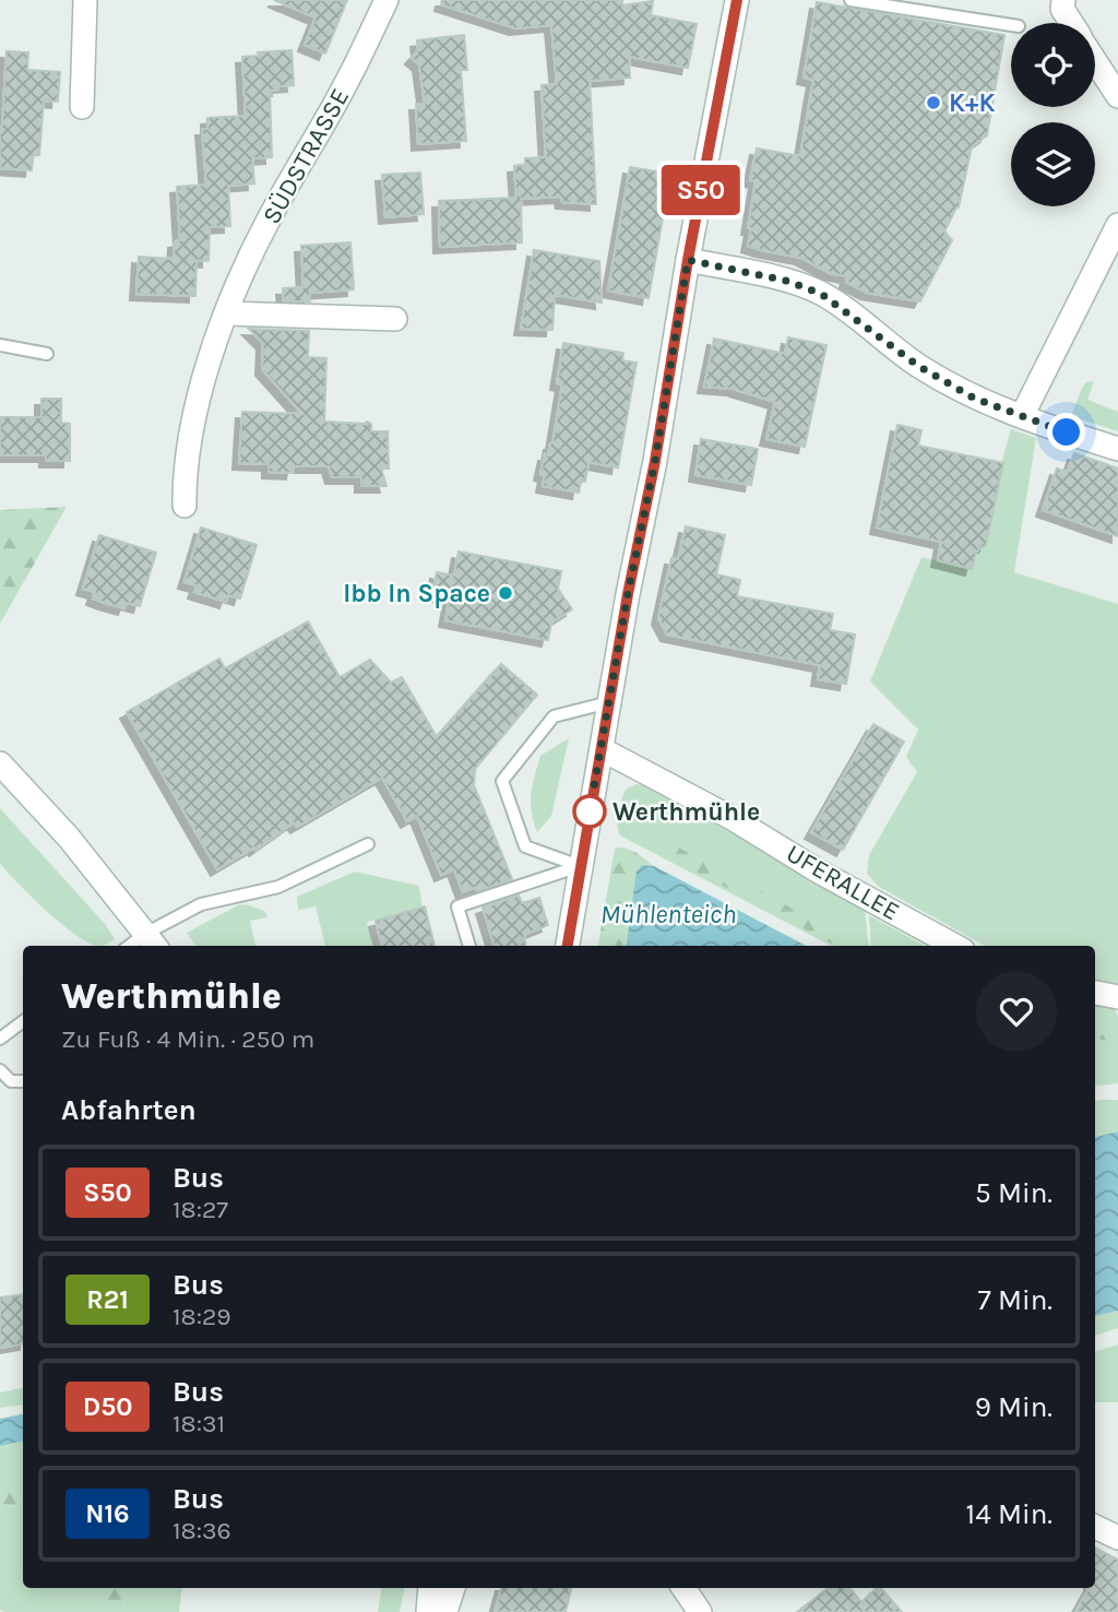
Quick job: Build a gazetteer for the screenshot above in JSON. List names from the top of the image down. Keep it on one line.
{"streets":{"street":["SÜDSTRASSE","UFERALLEE"]},"water":["Mühlenteich"],"places":["K+K","Ibb In Space","Werthmühle"],"lines":["bus line S50"],"page":{"on_map":"S50","heading":[["Werthmühle","Zu Fuß · 4 Min. · 250 m"],"Abfahrten"],"list":[{"mark":"S50","name":"Bus","note":"18:27","value":"5 Min."},{"mark":"R21","name":"Bus","note":"18:29","value":"7 Min."},{"mark":"D50","name":"Bus","note":"18:31","value":"9 Min."},{"mark":"N16","name":"Bus","note":"18:36","value":"14 Min."}]}}
